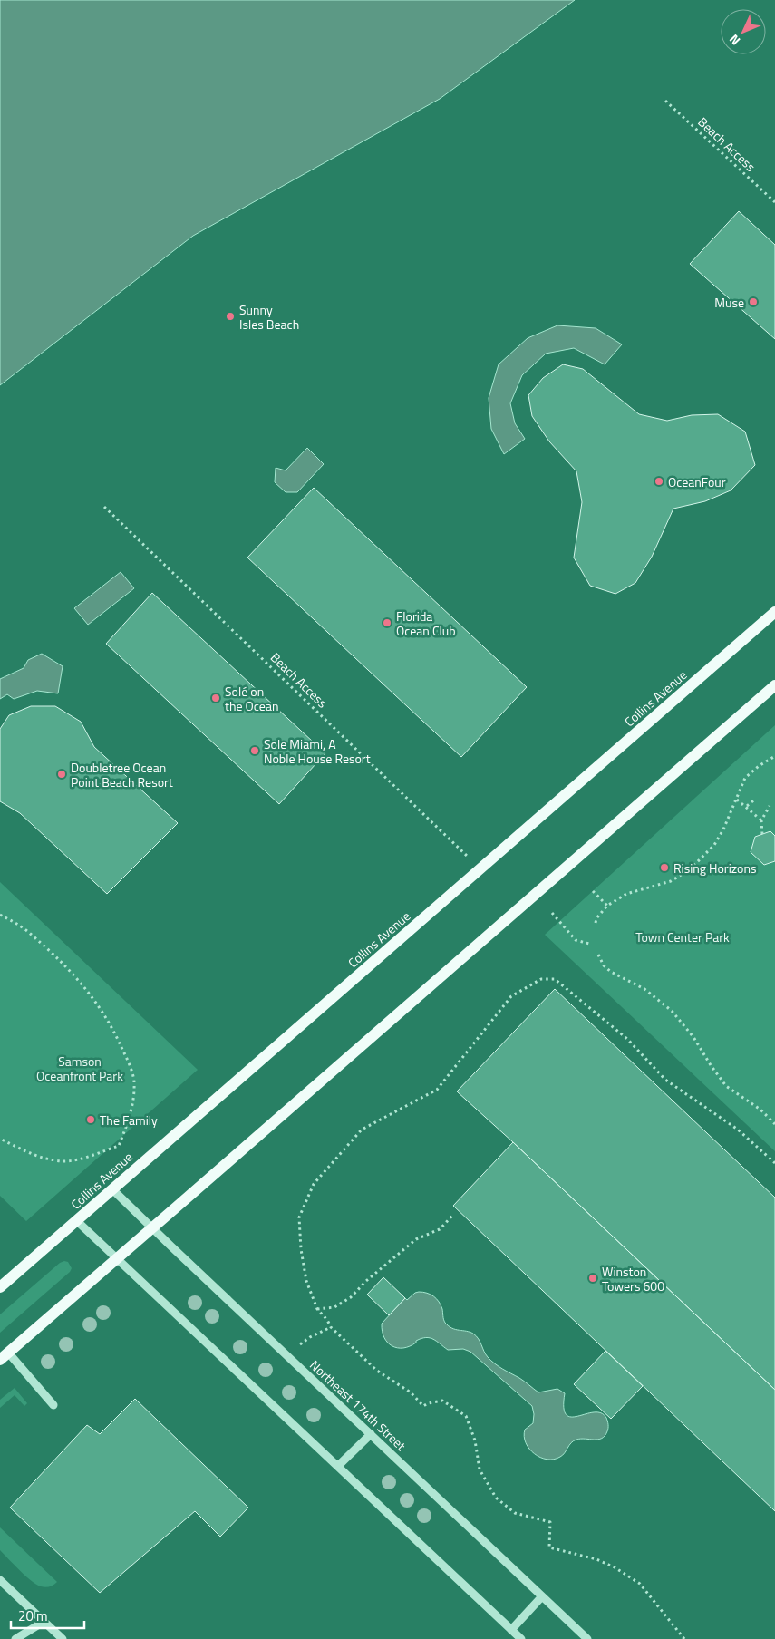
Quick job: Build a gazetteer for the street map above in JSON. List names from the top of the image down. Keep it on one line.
{"streets":{"main road":["Collins Avenue"],"street":["Northeast 174th Street"],"path":["Beach Access"]},"crossings":[["Beach Access","Collins Avenue"],["Collins Avenue","Northeast 174th Street"]],"parks":["Town Center Park","Samson Oceanfront Park"],"places":["Muse","Sunny Isles Beach","OceanFour","Florida Ocean Club","Solé on the Ocean","Sole Miami, A Noble House Resort","Doubletree Ocean Point Beach Resort","Rising Horizons","The Family","Winston Towers 600"],"scale_bar":"20 m","north":"bottom left"}
